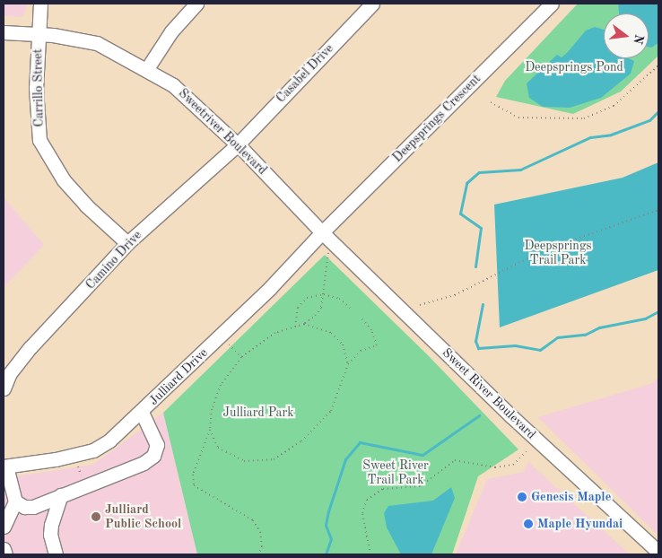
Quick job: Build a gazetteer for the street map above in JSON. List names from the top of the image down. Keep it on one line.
{"streets":{"street":["Casabel Drive","Carrillo Street","Deepsprings Crescent","Sweetriver Boulevard","Camino Drive","Julliard Drive","Sweet River Boulevard"]},"crossings":[["Casabel Drive","Sweetriver Boulevard"],["Casabel Drive","Camino Drive"],["Carrillo Street","Sweetriver Boulevard"],["Carrillo Street","Camino Drive"],["Deepsprings Crescent","Sweetriver Boulevard"],["Deepsprings Crescent","Julliard Drive"],["Deepsprings Crescent","Sweet River Boulevard"],["Sweetriver Boulevard","Camino Drive"],["Sweetriver Boulevard","Julliard Drive"],["Sweetriver Boulevard","Sweet River Boulevard"],["Julliard Drive","Sweet River Boulevard"]],"parks":["Deepsprings Pond","Deepsprings Trail Park","Julliard Park","Sweet River Trail Park"],"places":["Genesis Maple","Julliard Public School","Maple Hyundai"],"north":"right"}
